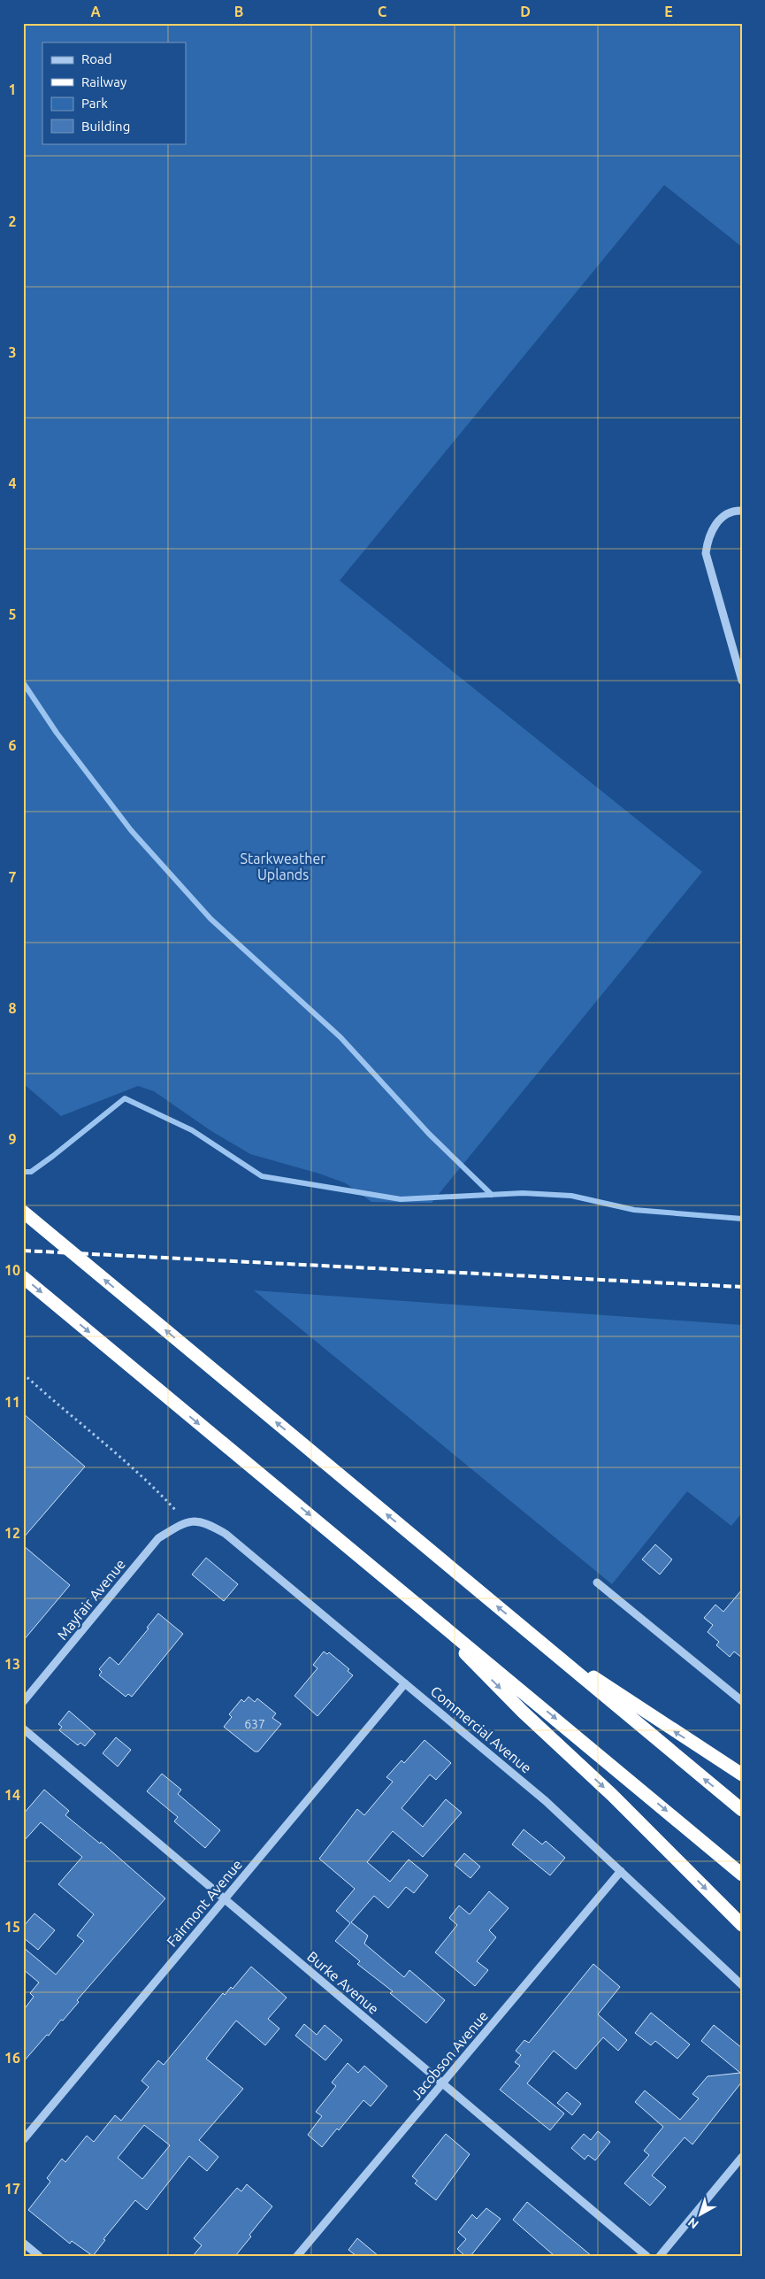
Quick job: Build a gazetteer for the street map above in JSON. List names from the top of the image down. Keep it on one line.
{"streets":{"street":["Mayfair Avenue","Commercial Avenue","Fairmont Avenue","Burke Avenue","Jacobson Avenue"]},"crossings":[["Mayfair Avenue","Commercial Avenue"],["Commercial Avenue","Fairmont Avenue"],["Commercial Avenue","Jacobson Avenue"],["Fairmont Avenue","Burke Avenue"],["Burke Avenue","Jacobson Avenue"]],"parks":["Starkweather Uplands"],"house_numbers":["637"],"legend":["Road","Railway","Park","Building"],"north":"bottom left","grid":{"columns":["A","B","C","D","E"],"rows":["1","2","3","4","5","6","7","8","9","10","11","12","13","14","15","16","17"]}}
